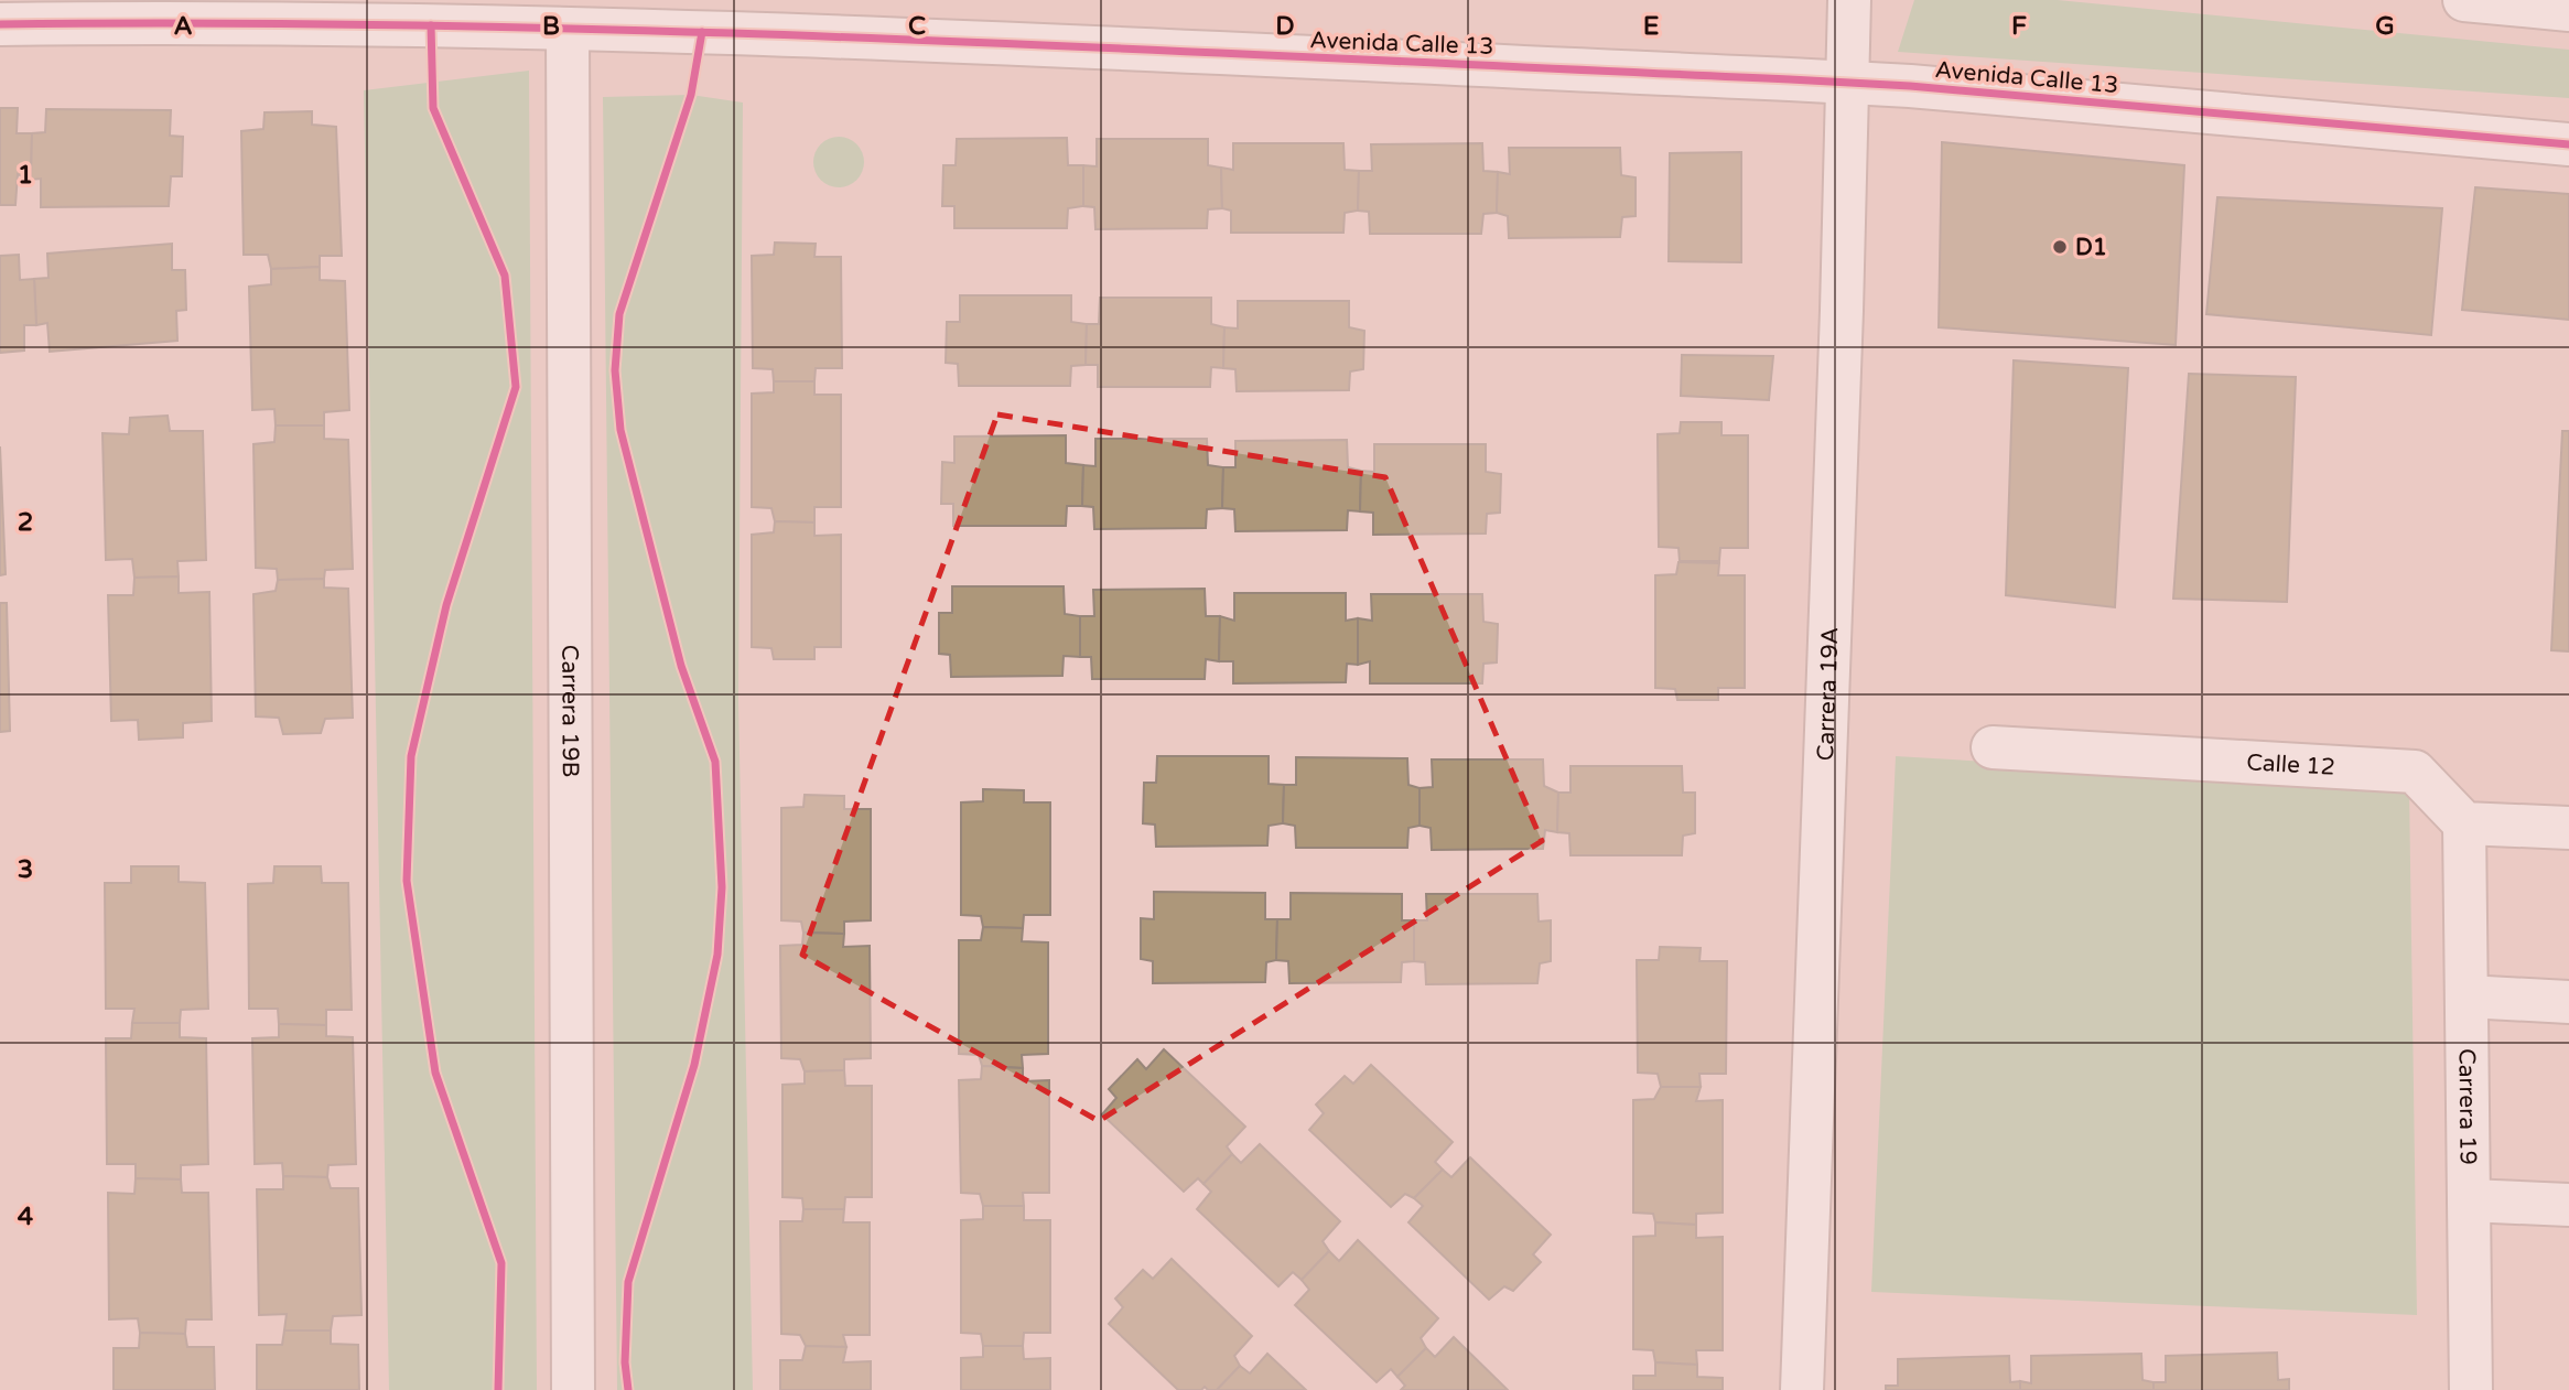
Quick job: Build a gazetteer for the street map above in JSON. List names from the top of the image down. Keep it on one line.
{"streets":{"street":["Avenida Calle 13","Carrera 19A","Carrera 19B","Calle 12","Carrera 19"]},"crossings":[["Avenida Calle 13","Carrera 19A"],["Avenida Calle 13","Carrera 19B"],["Calle 12","Carrera 19"]],"places":["D1"],"grid":{"columns":["A","B","C","D","E","F","G"],"rows":["1","2","3","4"]}}
